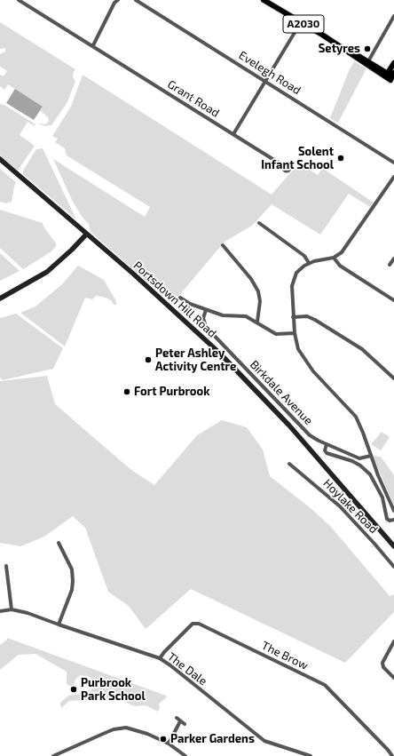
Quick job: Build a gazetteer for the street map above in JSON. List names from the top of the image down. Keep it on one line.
{"streets":{"main road":["A2030","Portsdown Hill Road"],"street":["Evelegh Road","Grant Road","Birkdale Avenue","Hoylake Road","The Brow","The Dale"]},"crossings":[["The Brow","The Dale"]],"places":["Setyres","Solent Infant School","Peter Ashley Activity Centre","Fort Purbrook","Purbrook Park School","Parker Gardens"]}
